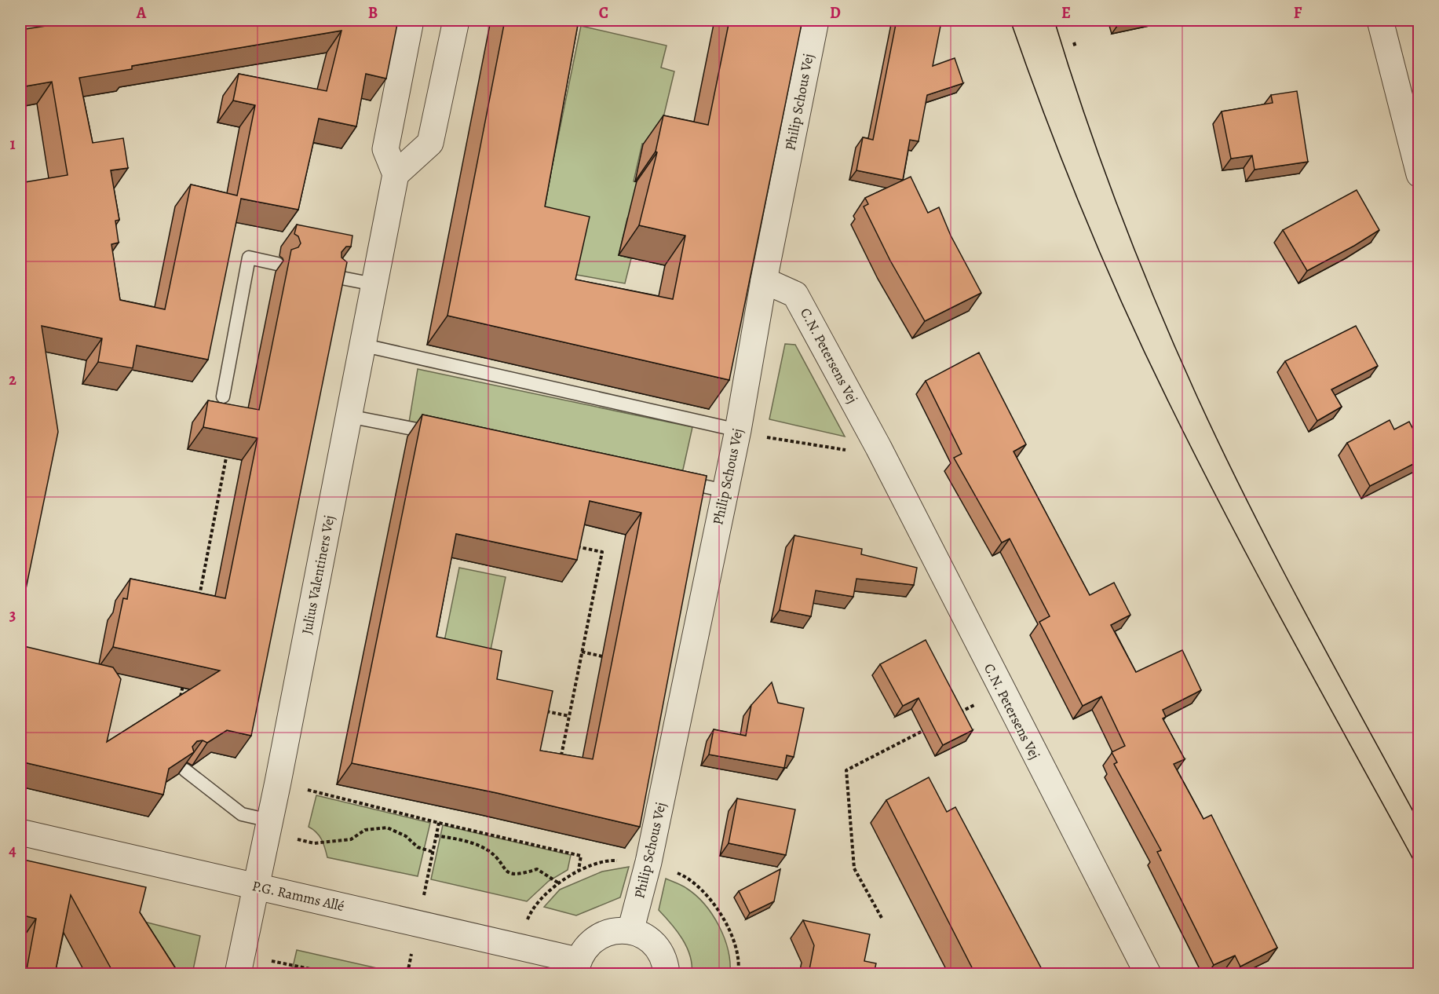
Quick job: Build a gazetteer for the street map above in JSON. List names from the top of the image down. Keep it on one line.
{"streets":{"street":["Philip Schous Vej","C.N. Petersens Vej","Julius Valentiners Vej","P.G. Ramms Allé"]},"crossings":[["Philip Schous Vej","C.N. Petersens Vej"],["Julius Valentiners Vej","P.G. Ramms Allé"]],"grid":{"columns":["A","B","C","D","E","F"],"rows":["1","2","3","4"]}}
